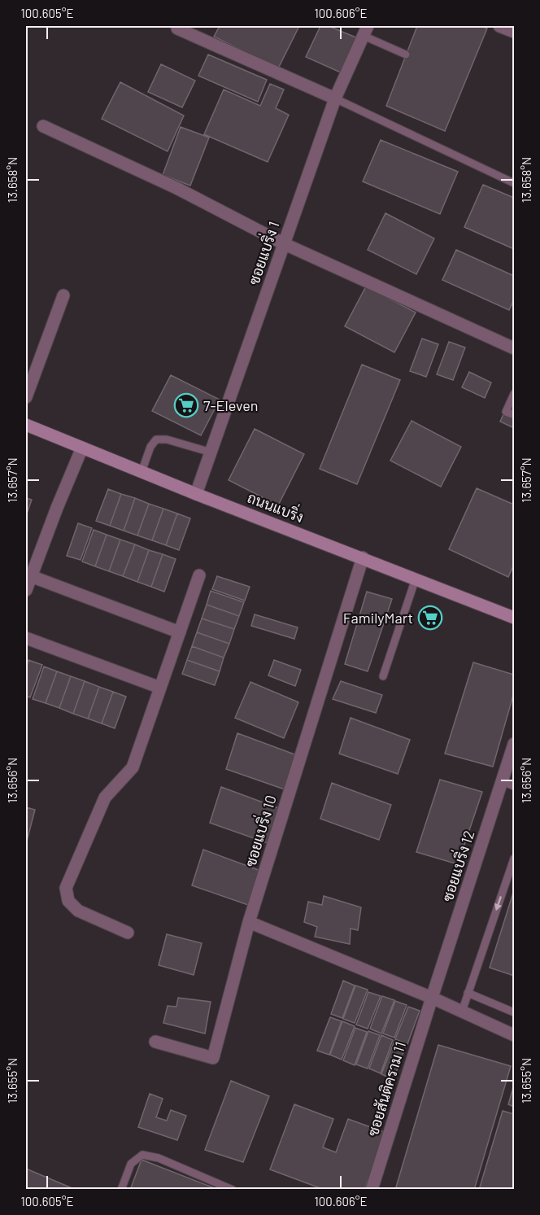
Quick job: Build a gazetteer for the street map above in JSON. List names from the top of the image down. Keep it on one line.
{"streets":{"main road":["ถนนแบริ่ง"],"street":["ซอยแบริ่ง 1","ซอยแบริ่ง 10","ซอยแบริ่ง 12","ซอยสันติคราม 11"]},"crossings":[["ซอยแบริ่ง 1","ถนนแบริ่ง"],["ถนนแบริ่ง","ซอยแบริ่ง 10"],["ซอยแบริ่ง 12","ซอยสันติคราม 11"]],"places":{"supermarket":["7-Eleven","FamilyMart"]},"coordinates":["100.605°E","100.606°E","13.658°N","13.657°N","13.656°N","13.655°N"]}
